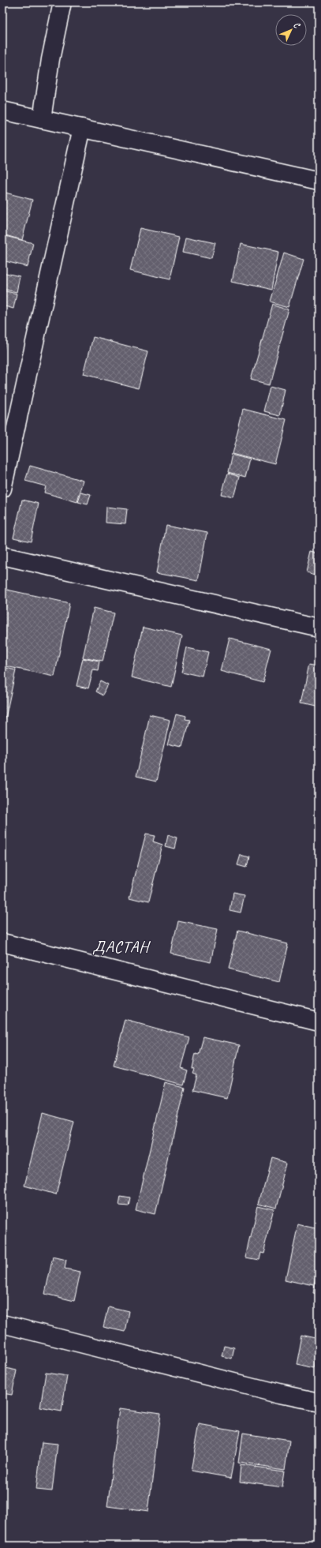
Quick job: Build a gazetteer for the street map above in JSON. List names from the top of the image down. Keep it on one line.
{"districts":["ДАСТАН"],"north":"top right"}
